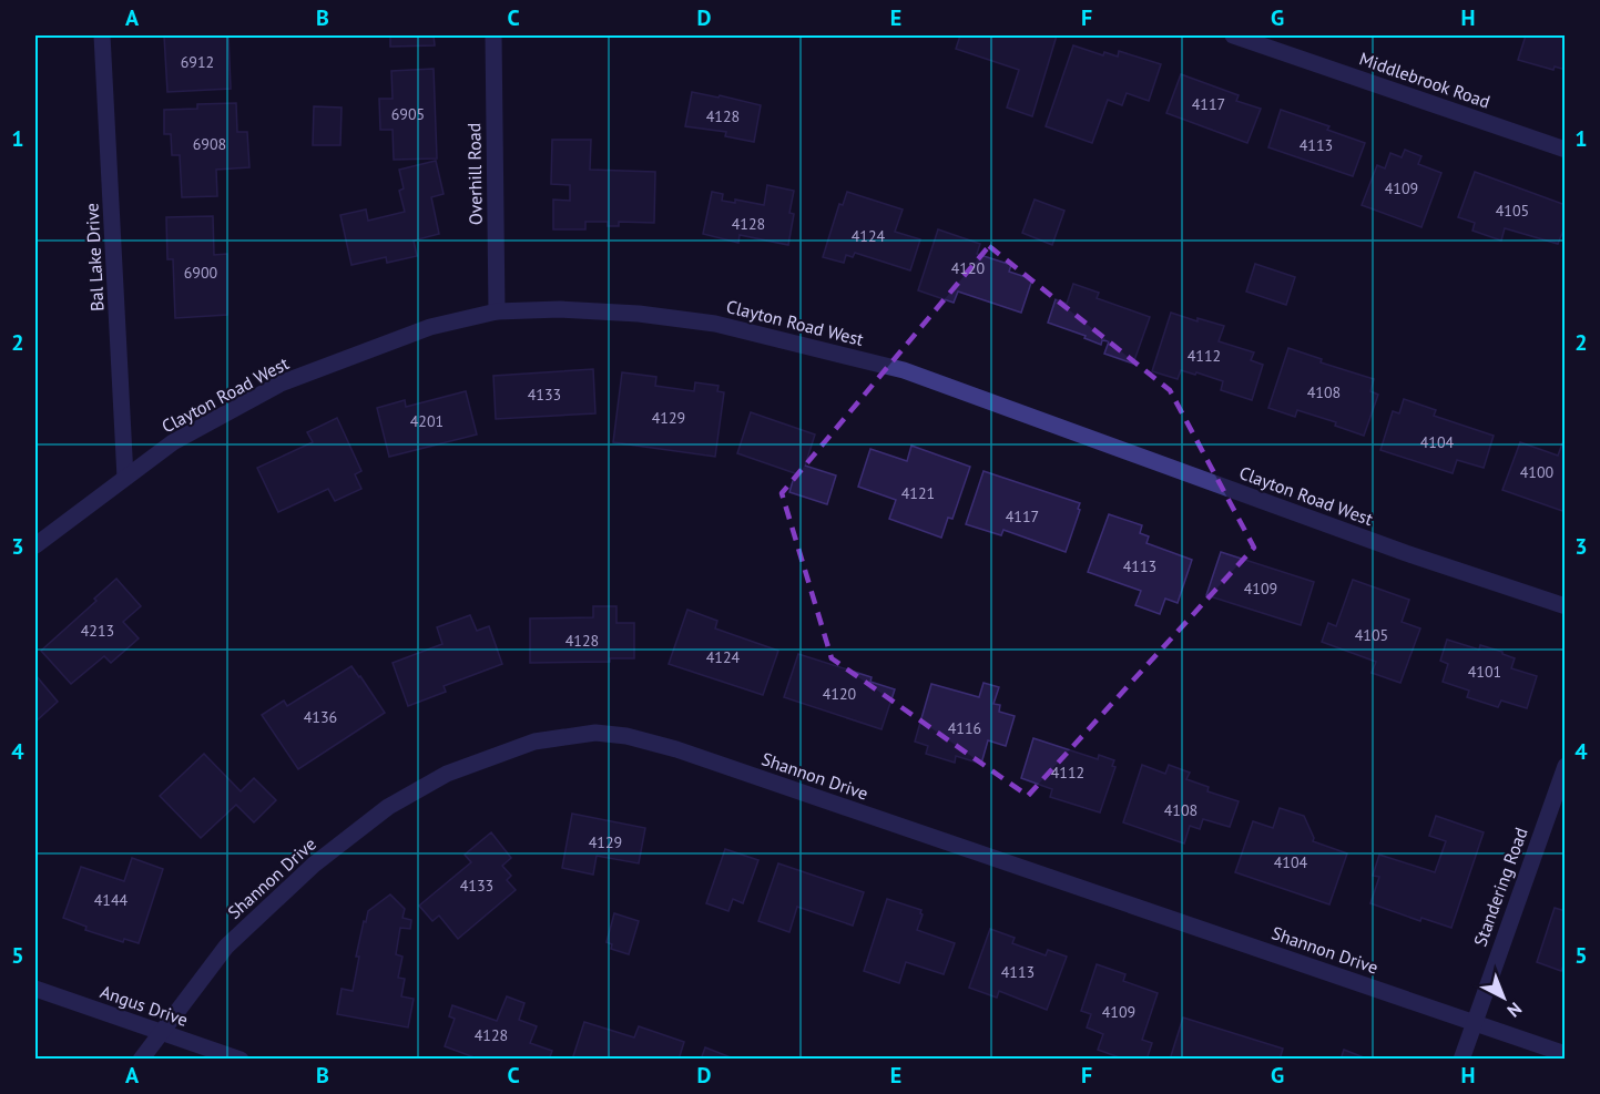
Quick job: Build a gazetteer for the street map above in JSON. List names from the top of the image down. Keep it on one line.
{"streets":{"street":["Middlebrook Road","Overhill Road","Bal Lake Drive","Clayton Road West","Shannon Drive","Standering Road","Angus Drive"]},"crossings":[["Overhill Road","Clayton Road West"],["Bal Lake Drive","Clayton Road West"],["Shannon Drive","Standering Road"],["Shannon Drive","Angus Drive"]],"house_numbers":["6912","4117","6905","4128","6908","4113","4109","4105","4128","4124","4120","6900","4112","4108","4133","4129","4201","4104","4100","4121","4117","4113","4109","4213","4105","4128","4124","4101","4120","4136","4116","4112","4108","4129","4104","4133","4144","4113","4109","4128"],"north":"bottom right","grid":{"columns":["A","B","C","D","E","F","G","H"],"rows":["1","2","3","4","5"]}}
